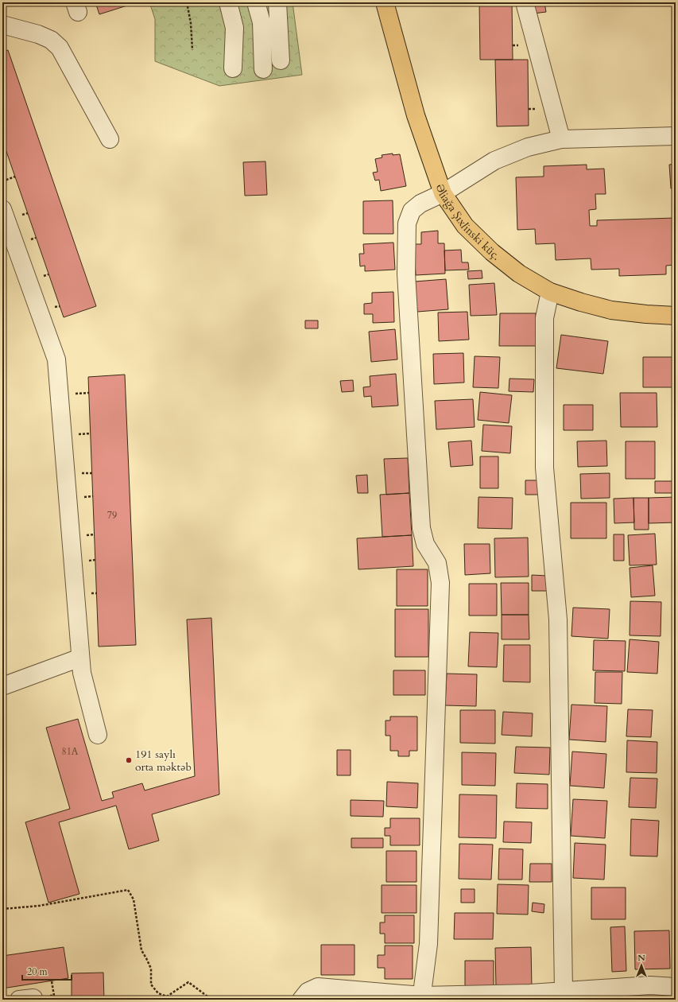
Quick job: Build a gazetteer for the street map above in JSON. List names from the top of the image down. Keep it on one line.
{"streets":{"main road":["Əliağa Şıxlinski küç."]},"places":["191 saylı orta məktəb"],"house_numbers":["79","81A"],"scale_bar":"20 m","north":"top"}
